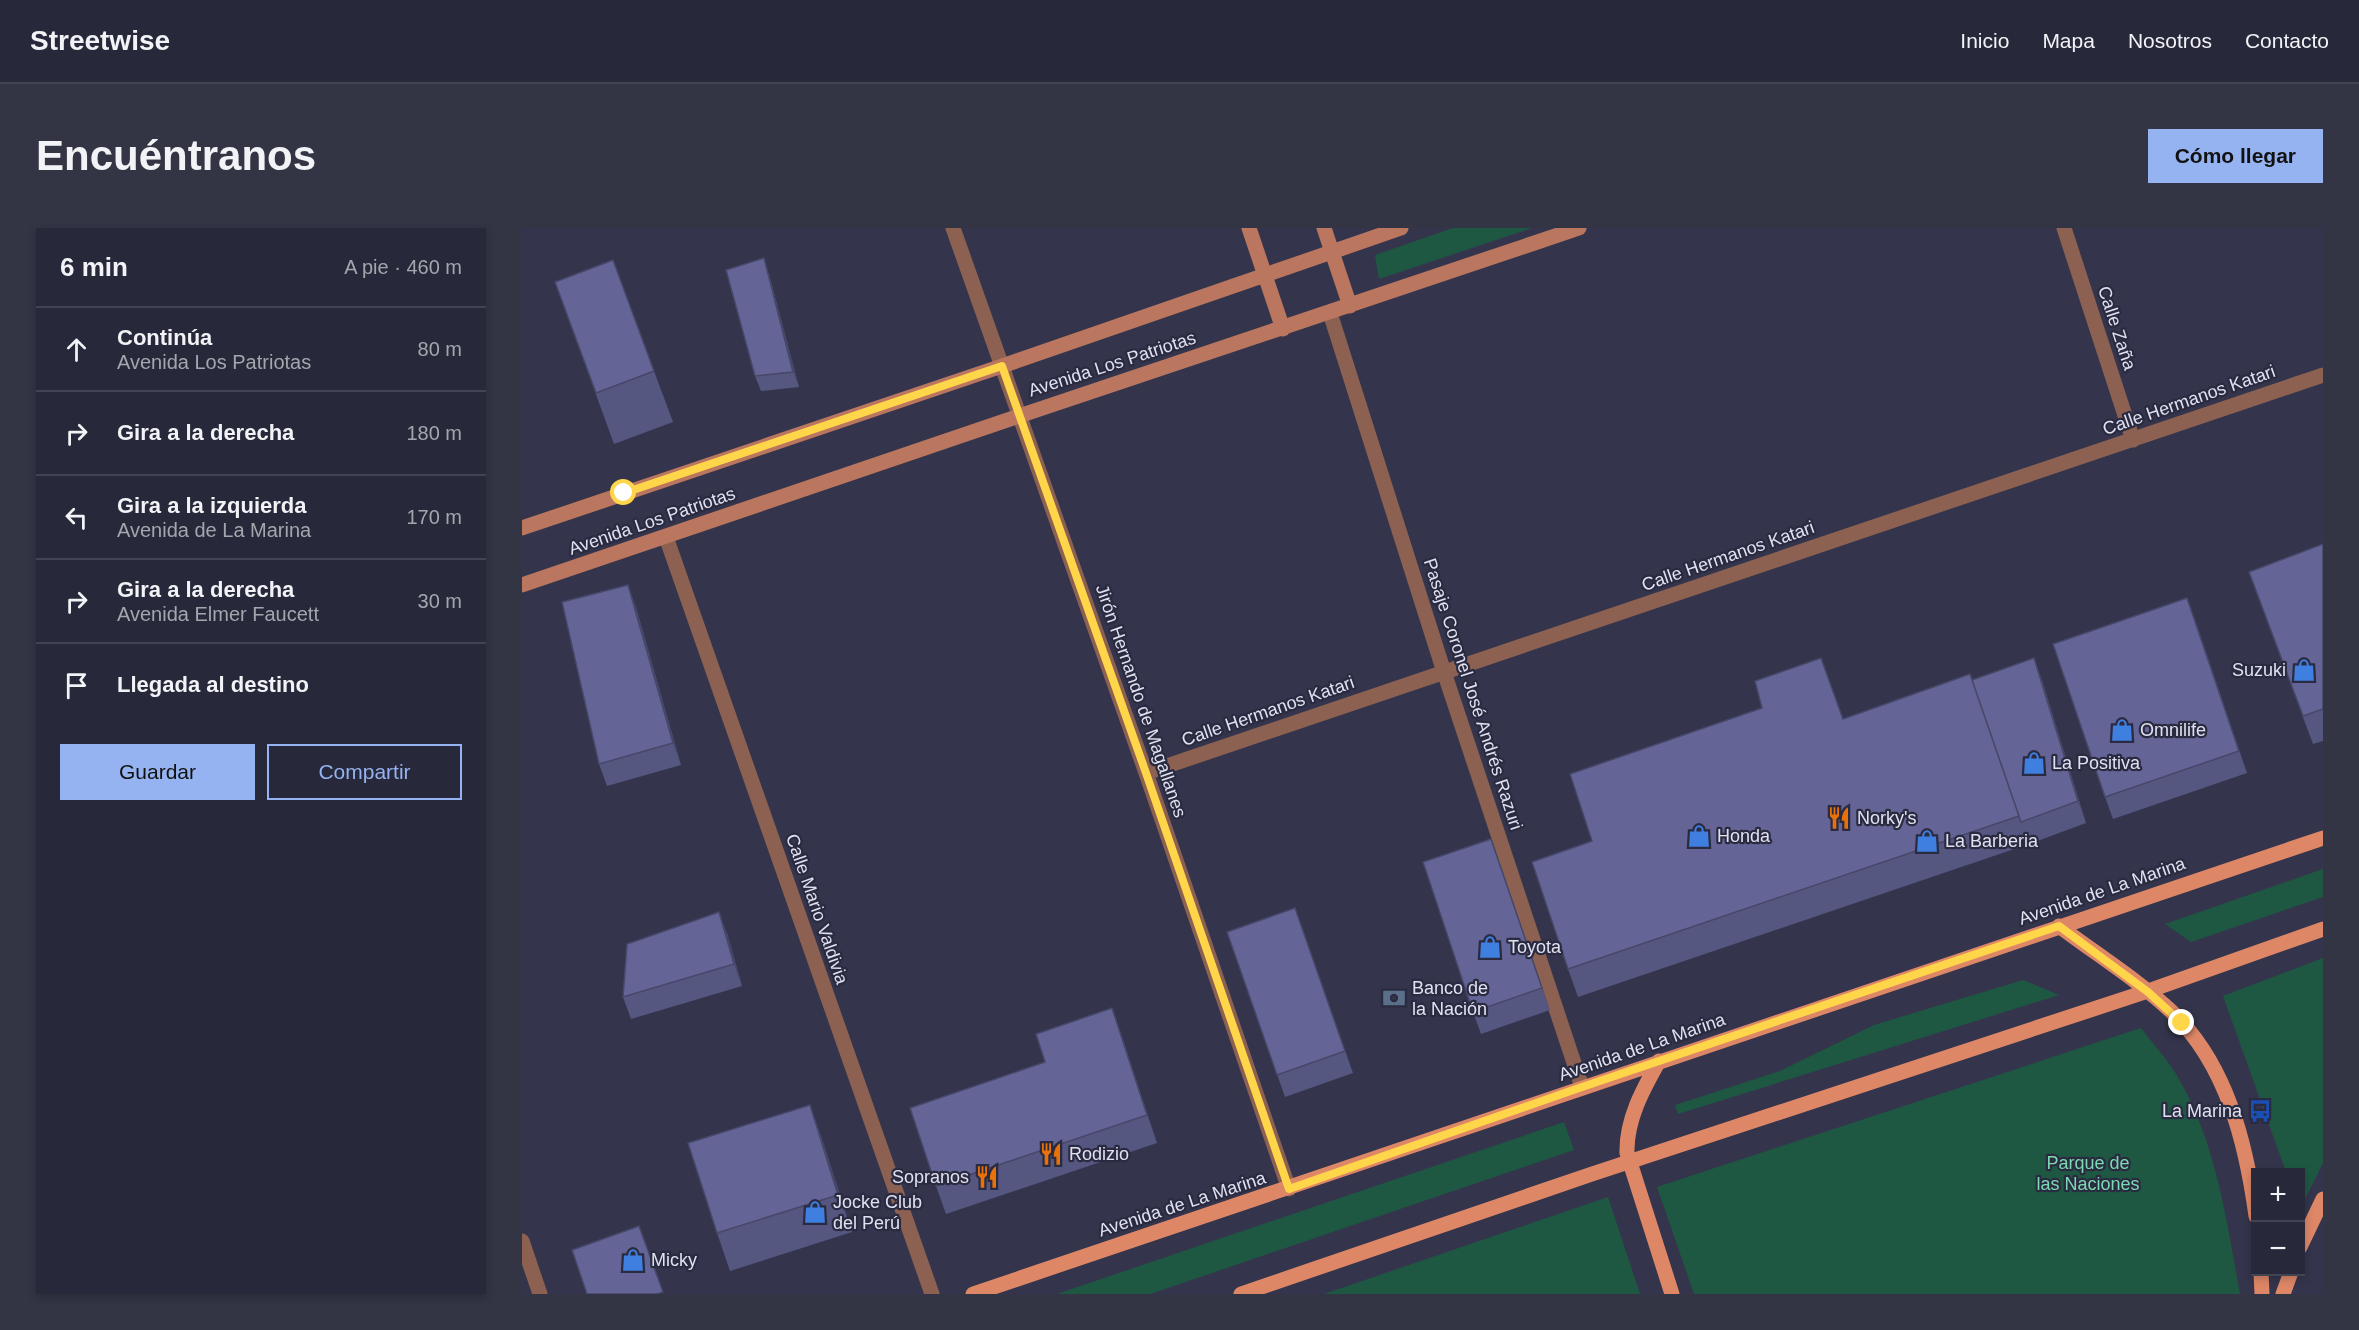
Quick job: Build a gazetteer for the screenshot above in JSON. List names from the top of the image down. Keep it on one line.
{"streets":{"main road":["Avenida Los Patriotas","Avenida de La Marina"],"street":["Calle Zaña","Calle Hermanos Katari","Pasaje Coronel José Andrés Razuri","Jirón Hernando de Magallanes","Calle Mario Valdivia"]},"crossings":[["Calle Zaña","Calle Hermanos Katari"],["Avenida Los Patriotas","Pasaje Coronel José Andrés Razuri"],["Avenida Los Patriotas","Jirón Hernando de Magallanes"],["Avenida Los Patriotas","Calle Mario Valdivia"],["Calle Hermanos Katari","Pasaje Coronel José Andrés Razuri"],["Calle Hermanos Katari","Jirón Hernando de Magallanes"],["Pasaje Coronel José Andrés Razuri","Avenida de La Marina"],["Jirón Hernando de Magallanes","Avenida de La Marina"]],"parks":["Parque de las Naciones"],"places":{"shop":["Suzuki","Omnilife","La Positiva","Honda","La Barberia","Toyota","Jocke Club del Perú","Micky"],"restaurant":["Norky's","Rodizio","Sopranos"],"bank":["Banco de la Nación"],"bus stop":["La Marina"]},"page":{"header":"Streetwise","nav":["Inicio","Mapa","Nosotros","Contacto"],"buttons":["Cómo llegar",["Guardar","Compartir"]],"title":"Encuéntranos","heading":["6 min","A pie · 460 m"],"list":[["Continúa","Avenida Los Patriotas","80 m"],["Gira a la derecha","180 m"],["Gira a la izquierda","Avenida de La Marina","170 m"],["Gira a la derecha","Avenida Elmer Faucett","30 m"],"Llegada al destino"],"map_buttons":["+","−"]}}
